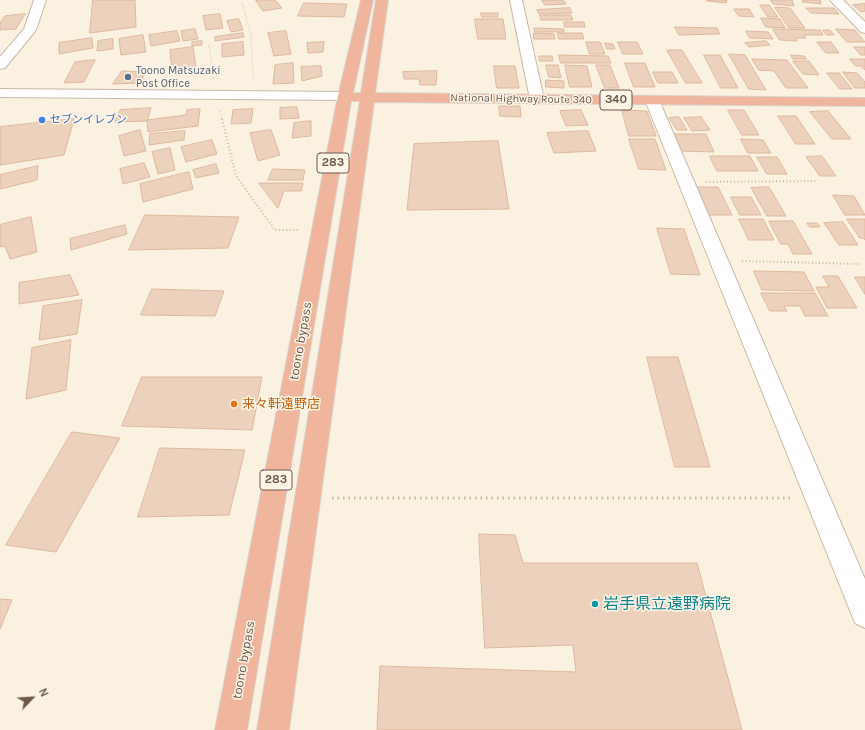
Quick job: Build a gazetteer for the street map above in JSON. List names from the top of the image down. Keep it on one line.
{"streets":{"highway":["National Highway Route 340","340","283","toono bypass"]},"crossings":[["National Highway Route 340","283"],["National Highway Route 340","toono bypass"]],"places":["Toono Matsuzaki Post Office","セブンイレブン","来々軒遠野店","岩手県立遠野病院"],"north":"top right"}
